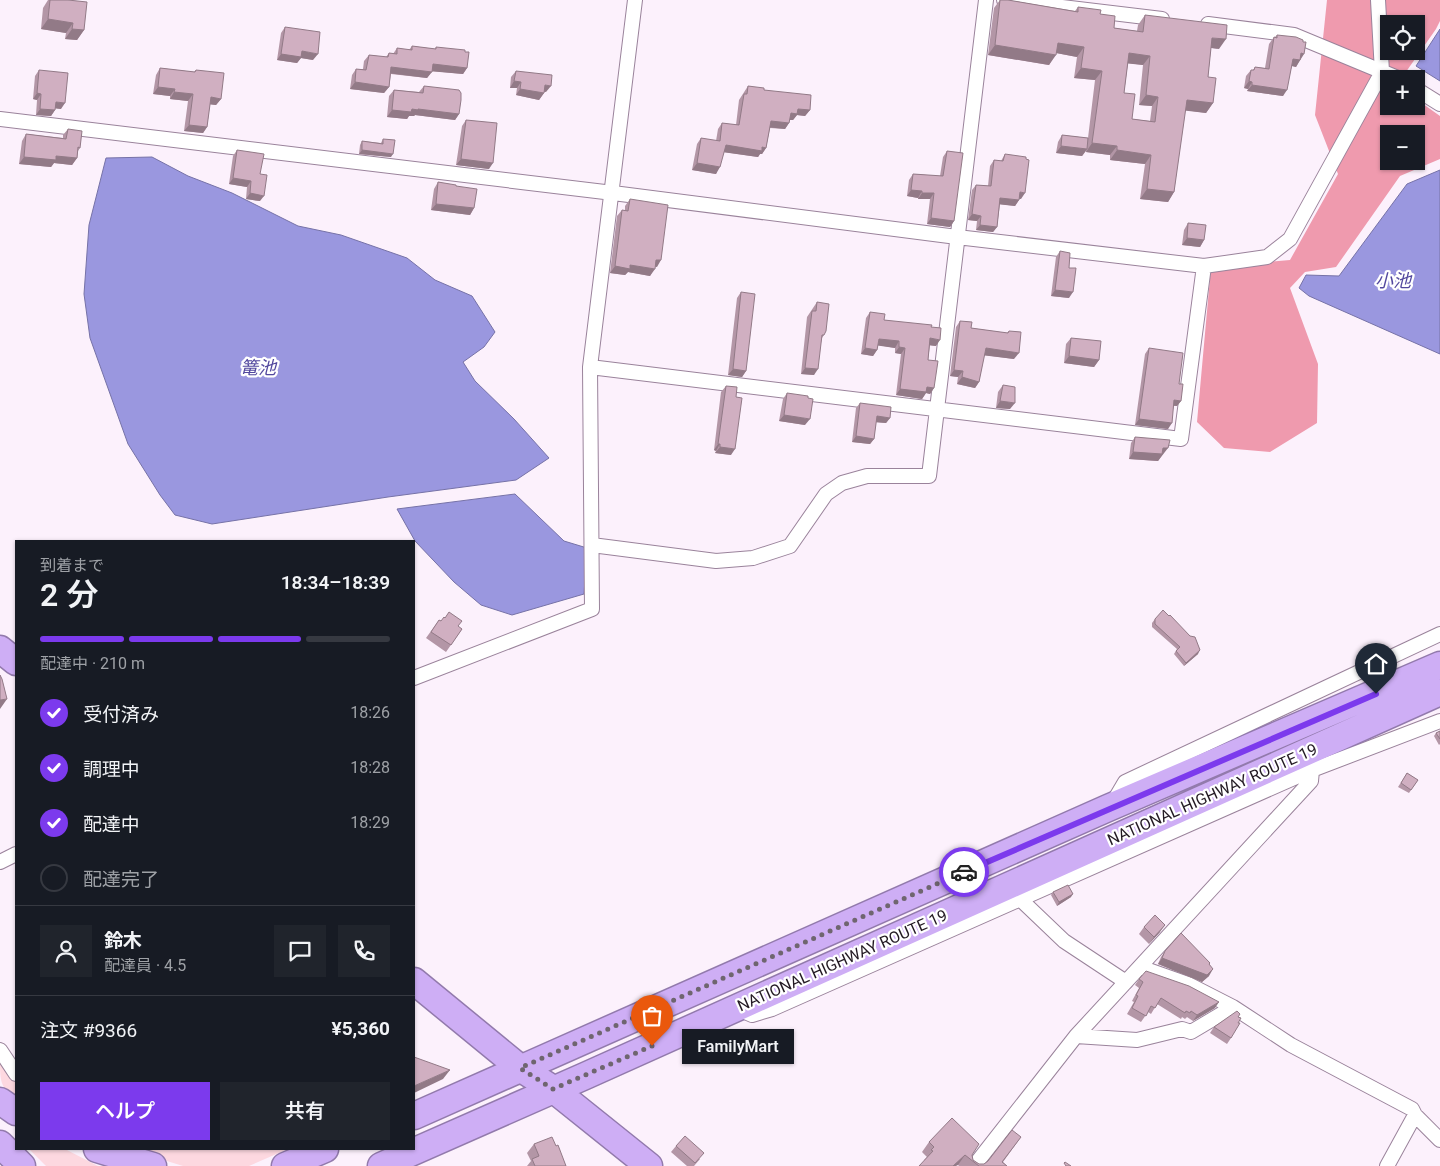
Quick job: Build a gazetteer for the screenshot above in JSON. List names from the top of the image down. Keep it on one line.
{"streets":{"highway":["NATIONAL HIGHWAY ROUTE 19"]},"water":["小池","篭池"],"places":["FamilyMart"],"page":{"map_buttons":["+","−"],"heading":["2 分","到着まで","18:34–18:39"],"panel":["鈴木","配達員 · 4.5","注文 #9366","¥5,360"],"bar":"配達中 · 210 m","list":[["受付済み","18:26"],["調理中","18:28"],["配達中","18:29"],"配達完了"],"bubble":"FamilyMart","buttons":["ヘルプ","共有"]}}
